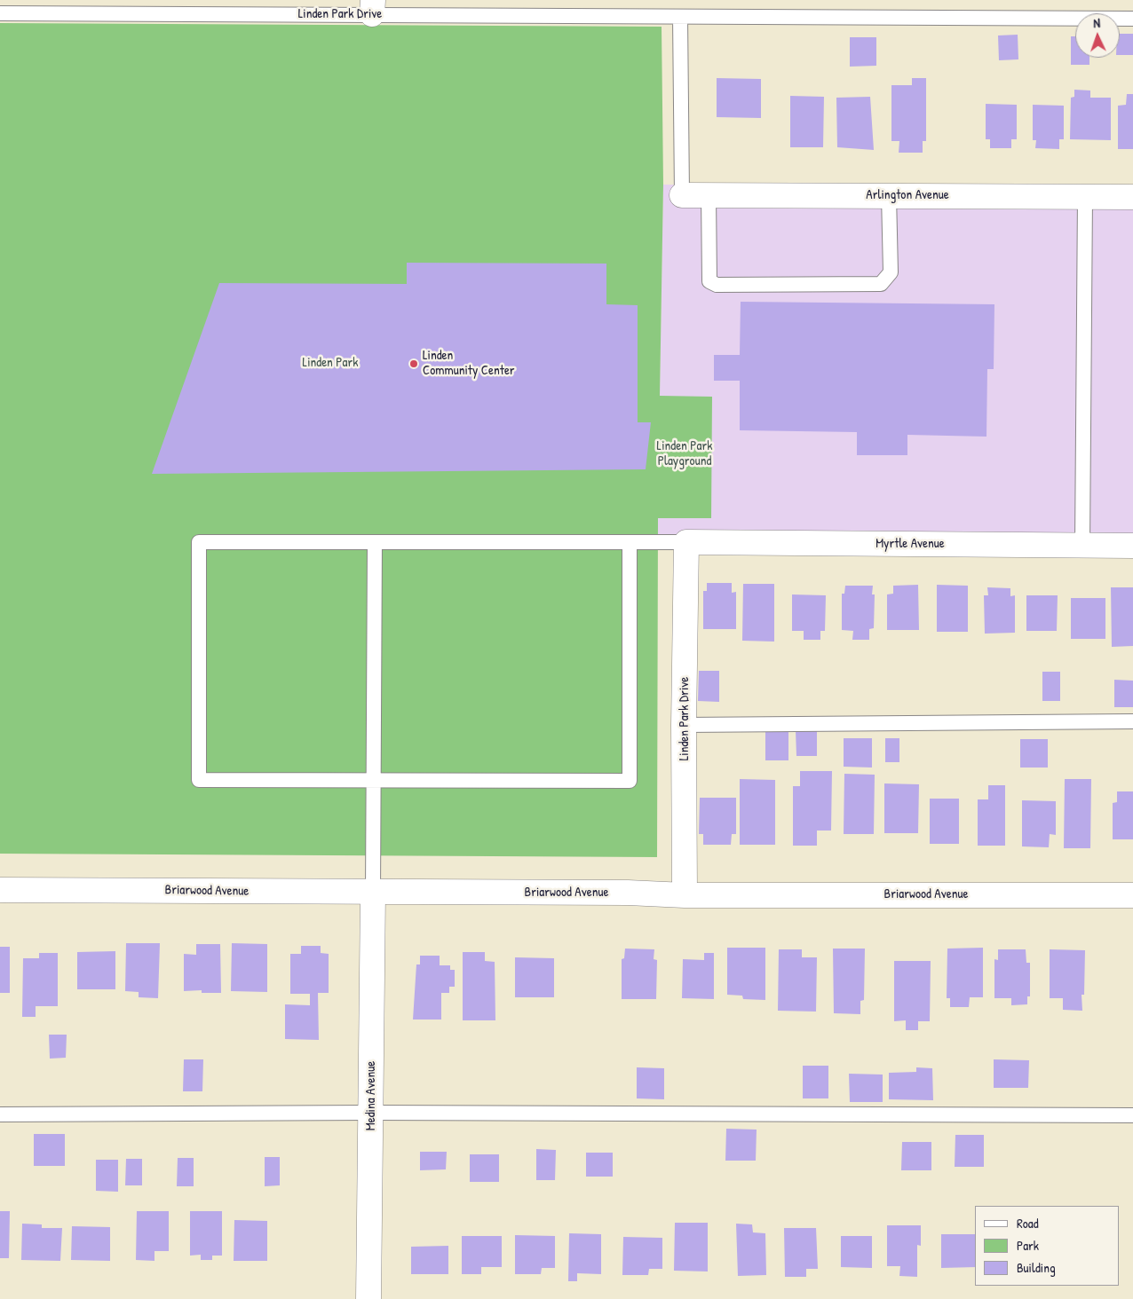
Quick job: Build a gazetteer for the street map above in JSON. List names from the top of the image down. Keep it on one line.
{"streets":{"street":["Linden Park Drive","Arlington Avenue","Myrtle Avenue","Briarwood Avenue","Medina Avenue"]},"crossings":[["Linden Park Drive","Myrtle Avenue"],["Linden Park Drive","Briarwood Avenue"],["Briarwood Avenue","Medina Avenue"]],"parks":["Linden Park","Linden Park Playground"],"places":["Linden Community Center"],"legend":["Road","Park","Building"],"north":"top"}
